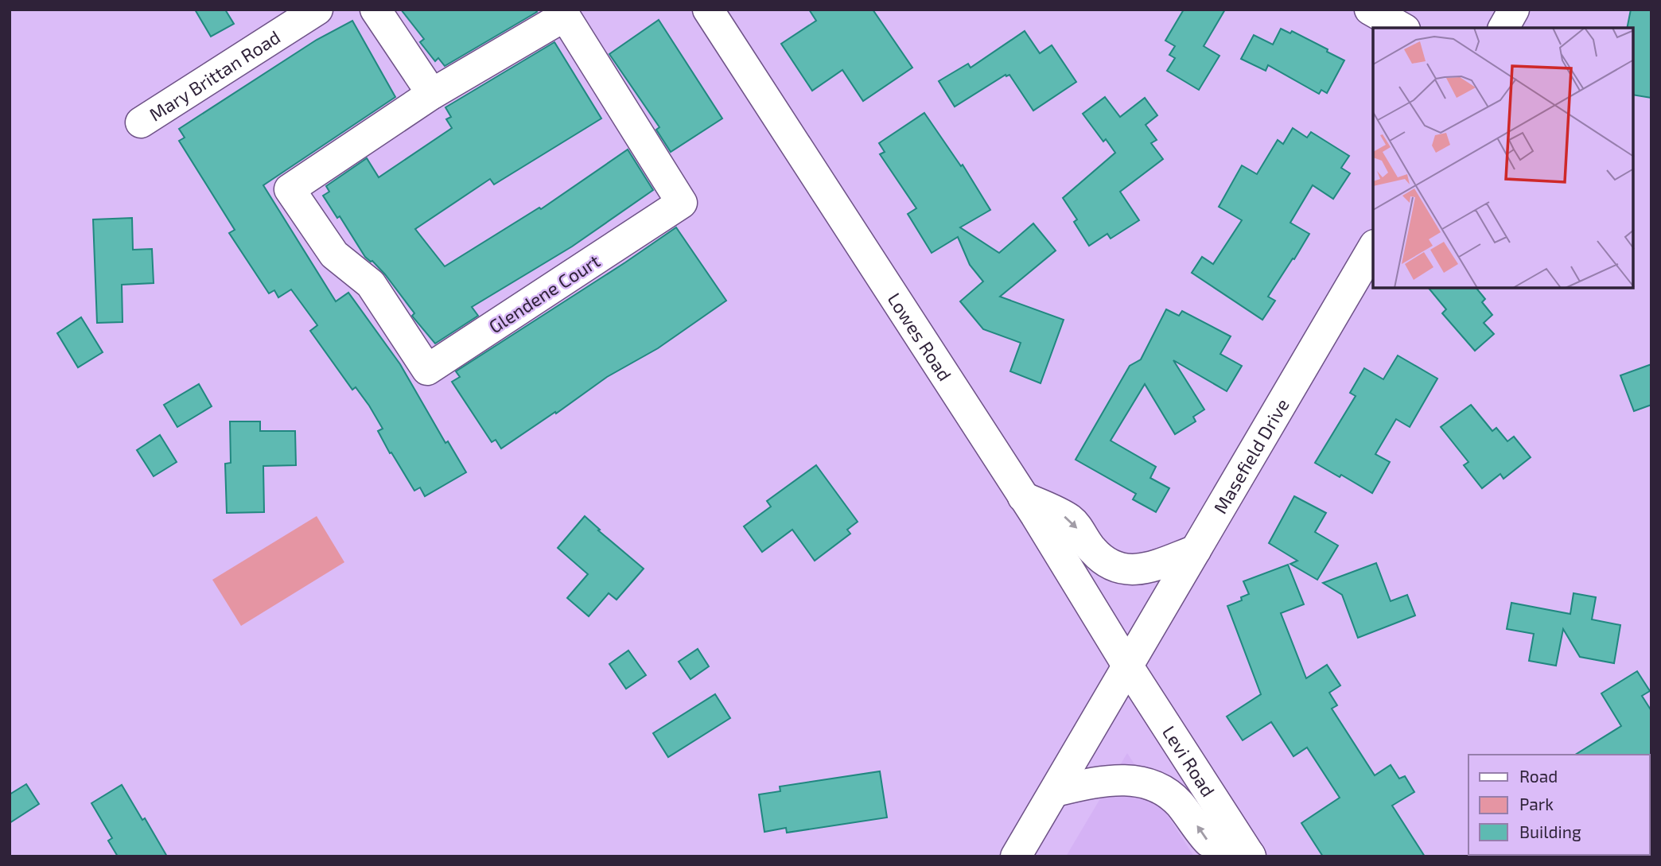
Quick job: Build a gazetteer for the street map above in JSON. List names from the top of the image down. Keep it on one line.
{"streets":{"main road":["Mary Brittan Road","Glendene Court","Lowes Road","Masefield Drive","Levi Road"]},"crossings":[["Lowes Road","Masefield Drive"],["Lowes Road","Levi Road"],["Masefield Drive","Levi Road"]],"legend":["Road","Park","Building"]}
